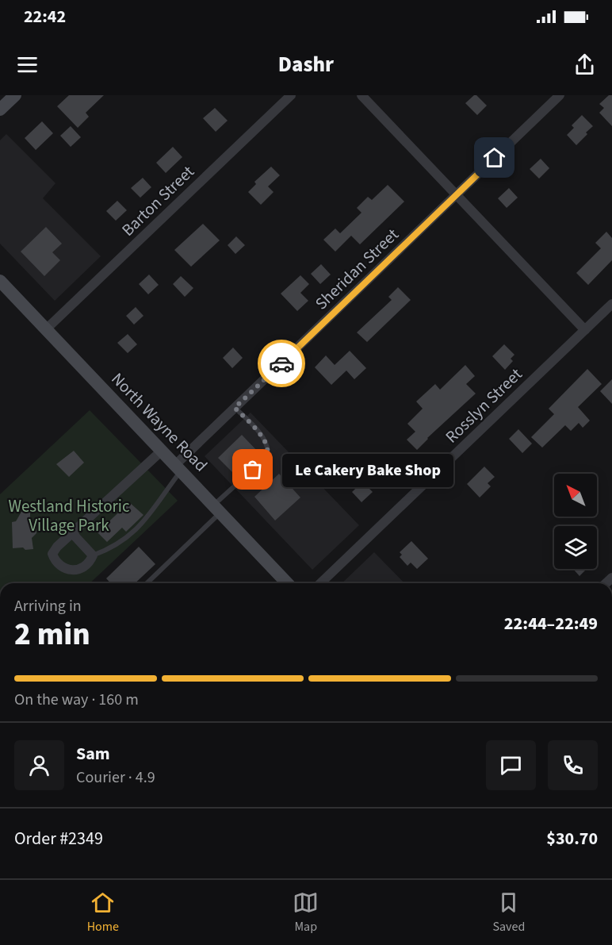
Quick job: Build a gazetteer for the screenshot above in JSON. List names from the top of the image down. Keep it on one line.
{"streets":{"main road":["North Wayne Road"],"street":["Barton Street","Sheridan Street","Rosslyn Street"]},"crossings":[["Barton Street","North Wayne Road"],["Sheridan Street","North Wayne Road"]],"parks":["Westland Historic Village Park"],"places":["Le Cakery Bake Shop"],"north":"top left","page":{"status":"22:42","header":"Dashr","bubble":"Le Cakery Bake Shop","heading":["2 min","Arriving in","22:44–22:49"],"panel":["Sam","Courier · 4.9","Order #2349","$30.70"],"bar":"On the way · 160 m","tabs":["Home","Map","Saved"]}}
